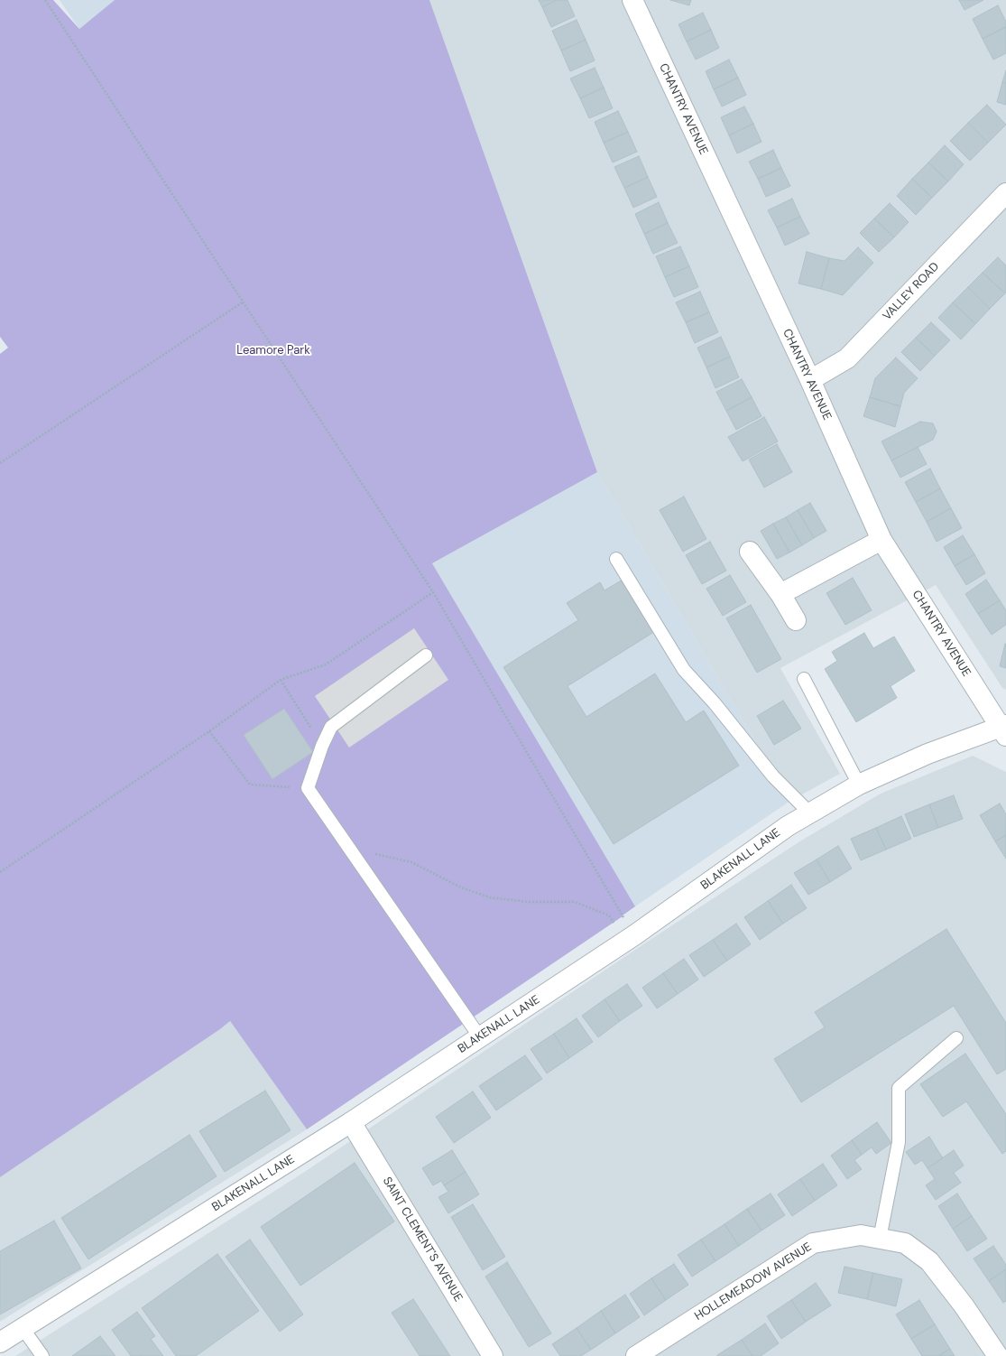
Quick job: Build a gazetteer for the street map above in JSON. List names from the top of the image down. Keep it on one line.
{"streets":{"street":["CHANTRY AVENUE","VALLEY ROAD","BLAKENALL LANE","SAINT CLEMENT'S AVENUE","HOLLEMEADOW AVENUE"]},"crossings":[["CHANTRY AVENUE","VALLEY ROAD"],["CHANTRY AVENUE","BLAKENALL LANE"],["BLAKENALL LANE","SAINT CLEMENT'S AVENUE"]],"parks":["Leamore Park"]}
